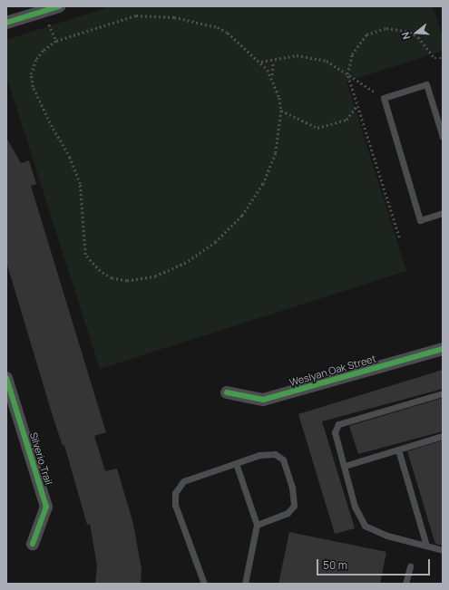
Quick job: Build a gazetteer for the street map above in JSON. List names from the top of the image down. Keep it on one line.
{"streets":{"street":["Weslyan Oak Street","Silverio Trail"]},"scale_bar":"50 m","north":"left"}
